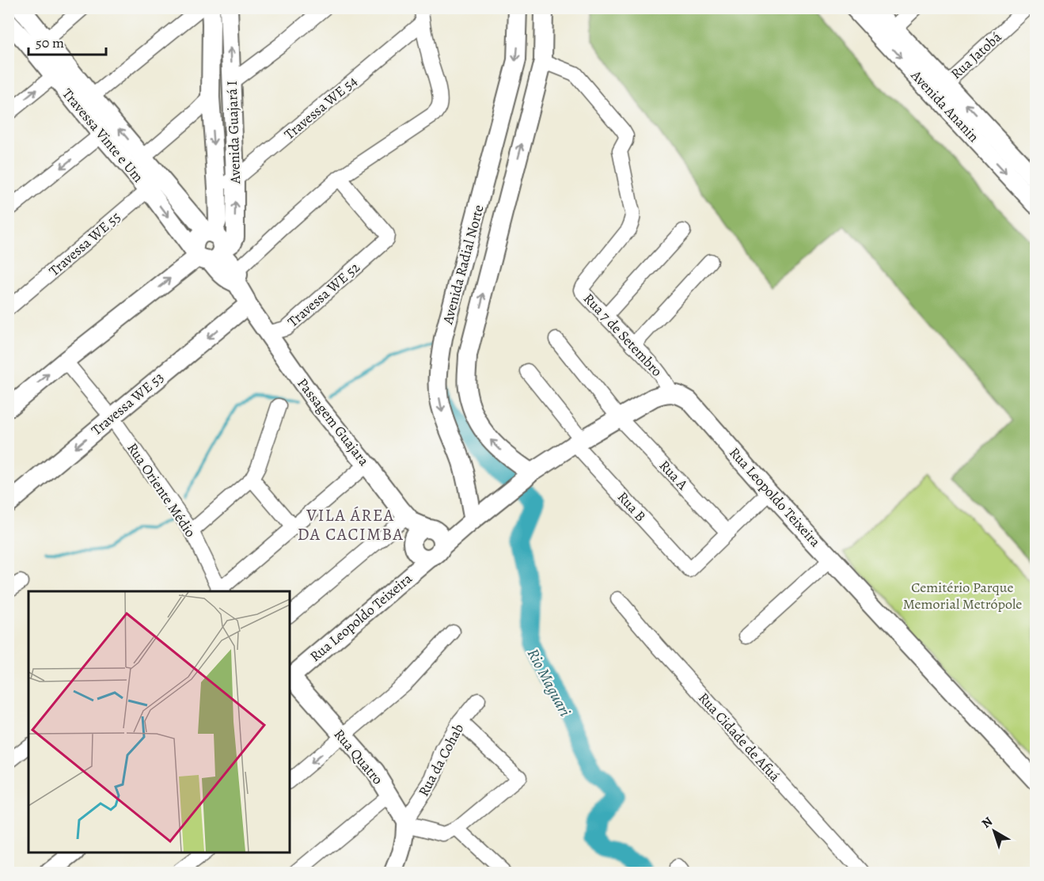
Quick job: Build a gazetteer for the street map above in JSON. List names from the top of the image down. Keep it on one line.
{"streets":{"main road":["Avenida Ananin","Avenida Guajará I","Travessa Vinte e Um","Avenida Radial Norte","Travessa WE 53","Passagem Guajara","Rua Leopoldo Teixeira","Rua Quatro"],"street":["Rua Jatobá","Travessa WE 54","Travessa WE 55","Travessa WE 52","Rua 7 de Setembro","Rua A","Rua Oriente Médio","Rua B","Rua Cidade de Afuá","Rua da Cohab"]},"crossings":[["Rua Jatobá","Avenida Ananin"],["Travessa WE 54","Avenida Guajará I"],["Avenida Guajará I","Travessa Vinte e Um"],["Travessa Vinte e Um","Travessa WE 55"],["Avenida Radial Norte","Rua 7 de Setembro"],["Avenida Radial Norte","Rua Leopoldo Teixeira"],["Travessa WE 52","Passagem Guajara"],["Rua 7 de Setembro","Rua Leopoldo Teixeira"],["Travessa WE 53","Passagem Guajara"],["Travessa WE 53","Rua Oriente Médio"],["Passagem Guajara","Rua Leopoldo Teixeira"],["Rua A","Rua Leopoldo Teixeira"],["Rua A","Rua B"],["Rua Leopoldo Teixeira","Rua B"],["Rua Leopoldo Teixeira","Rua Quatro"],["Rua Quatro","Rua da Cohab"]],"districts":["VILA ÁREA DA CACIMBA"],"water":["Rio Maguari"],"parks":["Cemitério Parque Memorial Metrópole"],"scale_bar":"50 m","north":"top left"}
